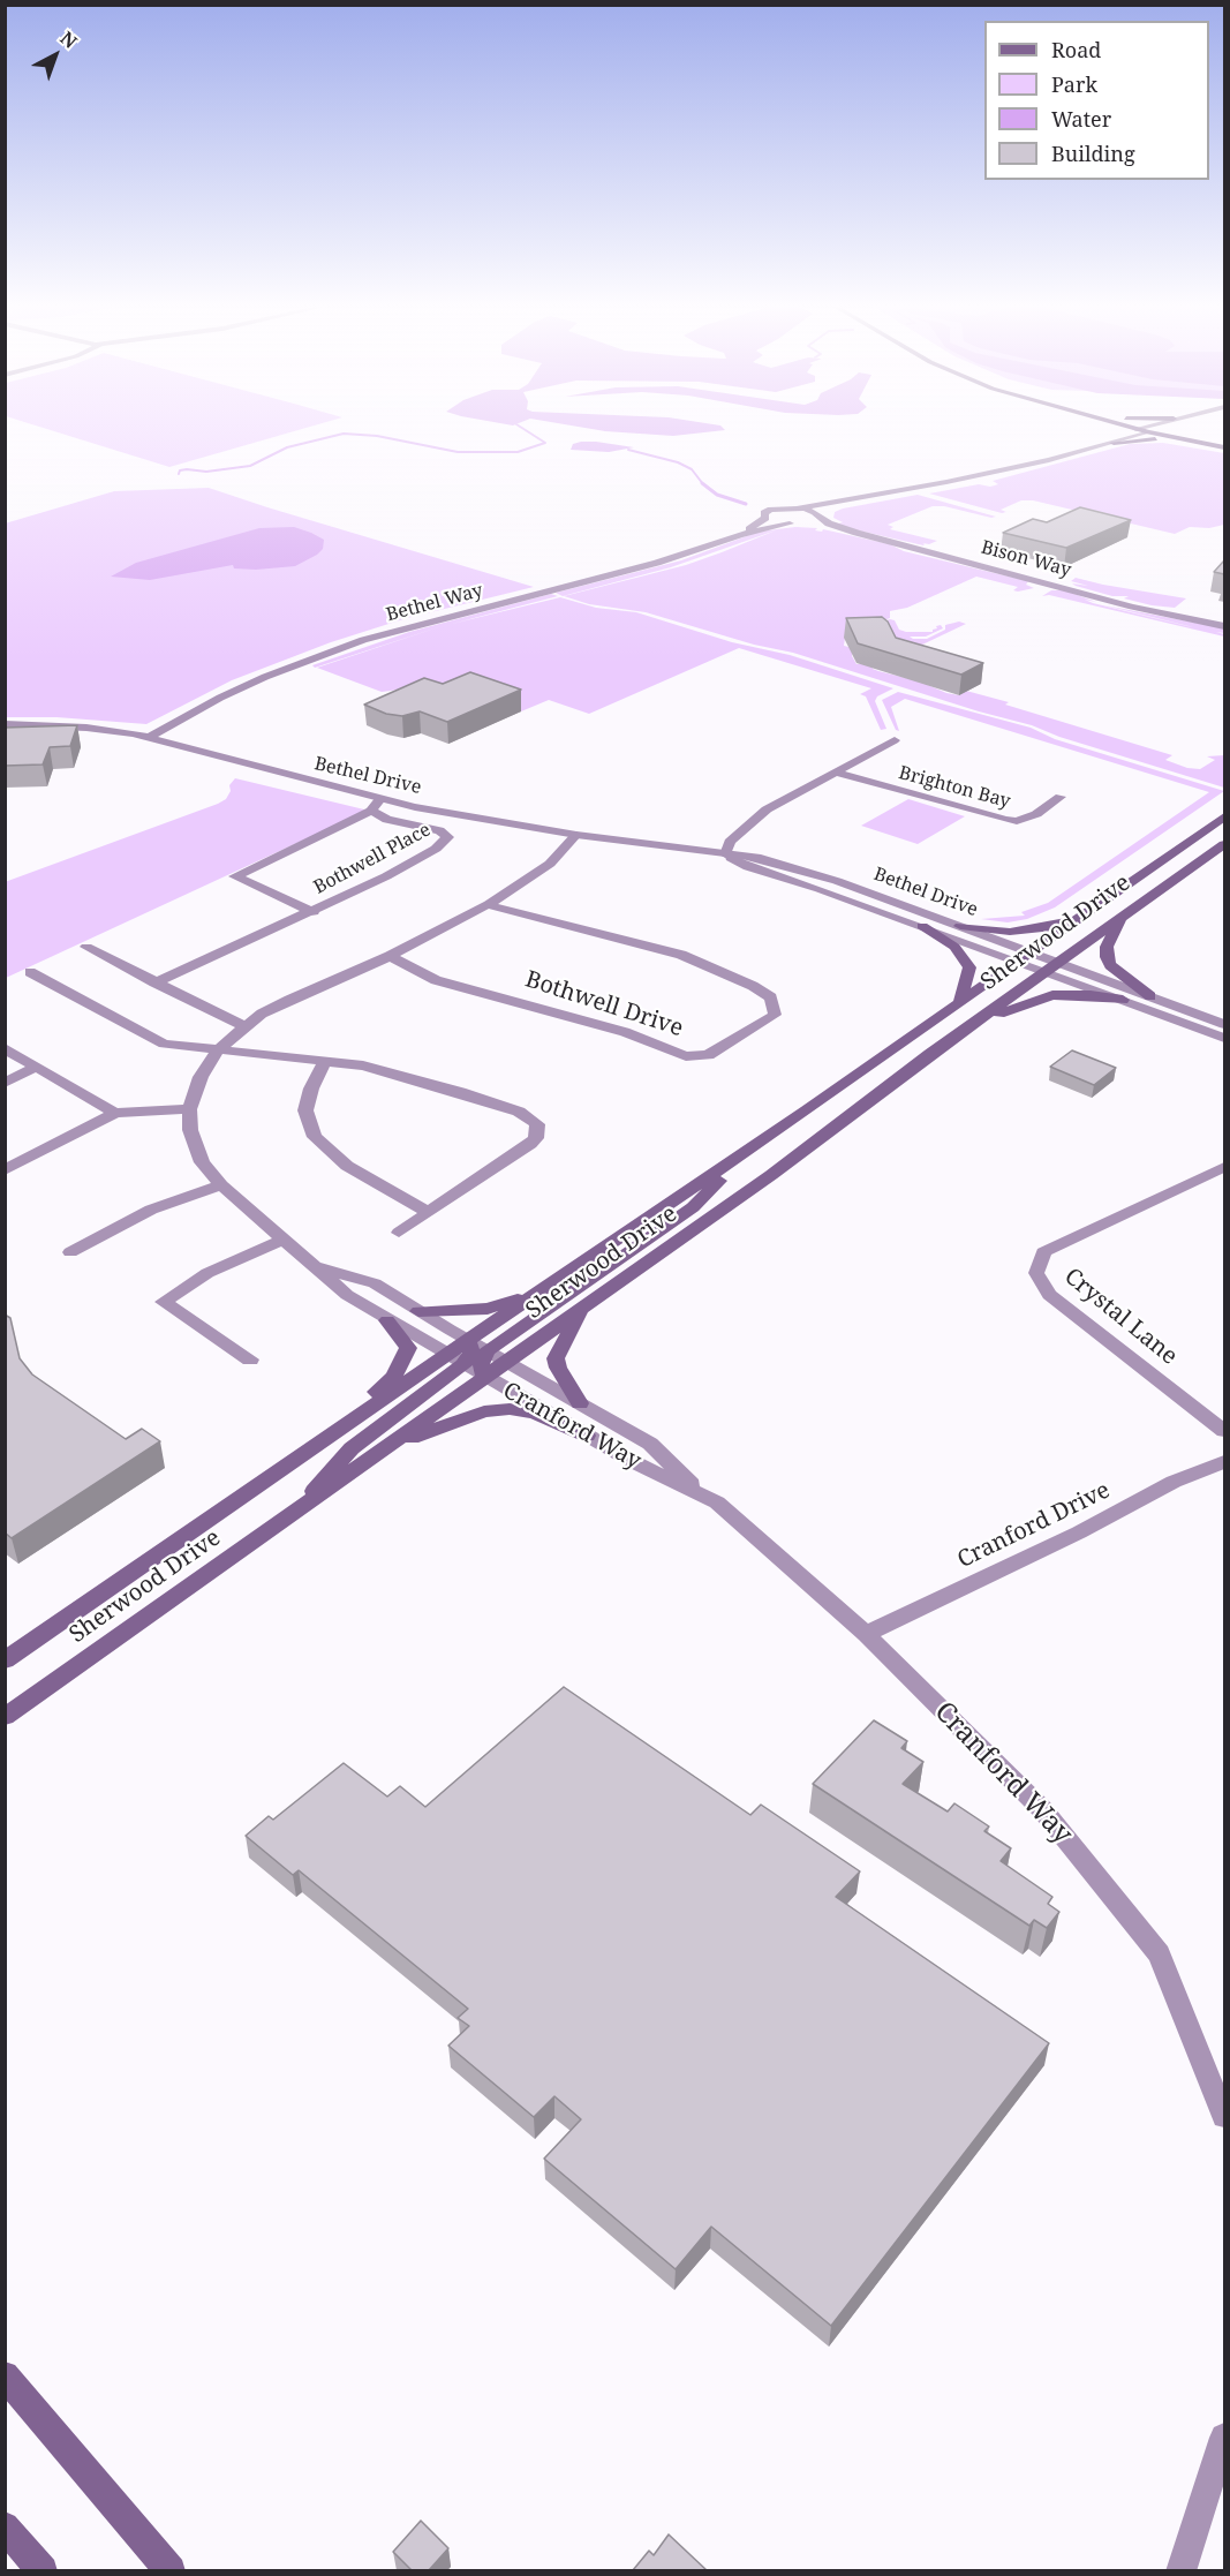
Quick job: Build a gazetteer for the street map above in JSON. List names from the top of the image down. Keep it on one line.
{"streets":{"main road":["Sherwood Drive"],"street":["Bison Way","Bethel Way","Bethel Drive","Brighton Bay","Bothwell Place","Bothwell Drive","Crystal Lane","Cranford Way","Cranford Drive"]},"crossings":[["Bison Way","Bethel Way"],["Bethel Way","Bethel Drive"],["Bethel Drive","Brighton Bay"],["Bethel Drive","Bothwell Place"],["Bethel Drive","Sherwood Drive"],["Sherwood Drive","Cranford Way"],["Cranford Way","Cranford Drive"]],"legend":["Road","Park","Water","Building"],"north":"top right"}
